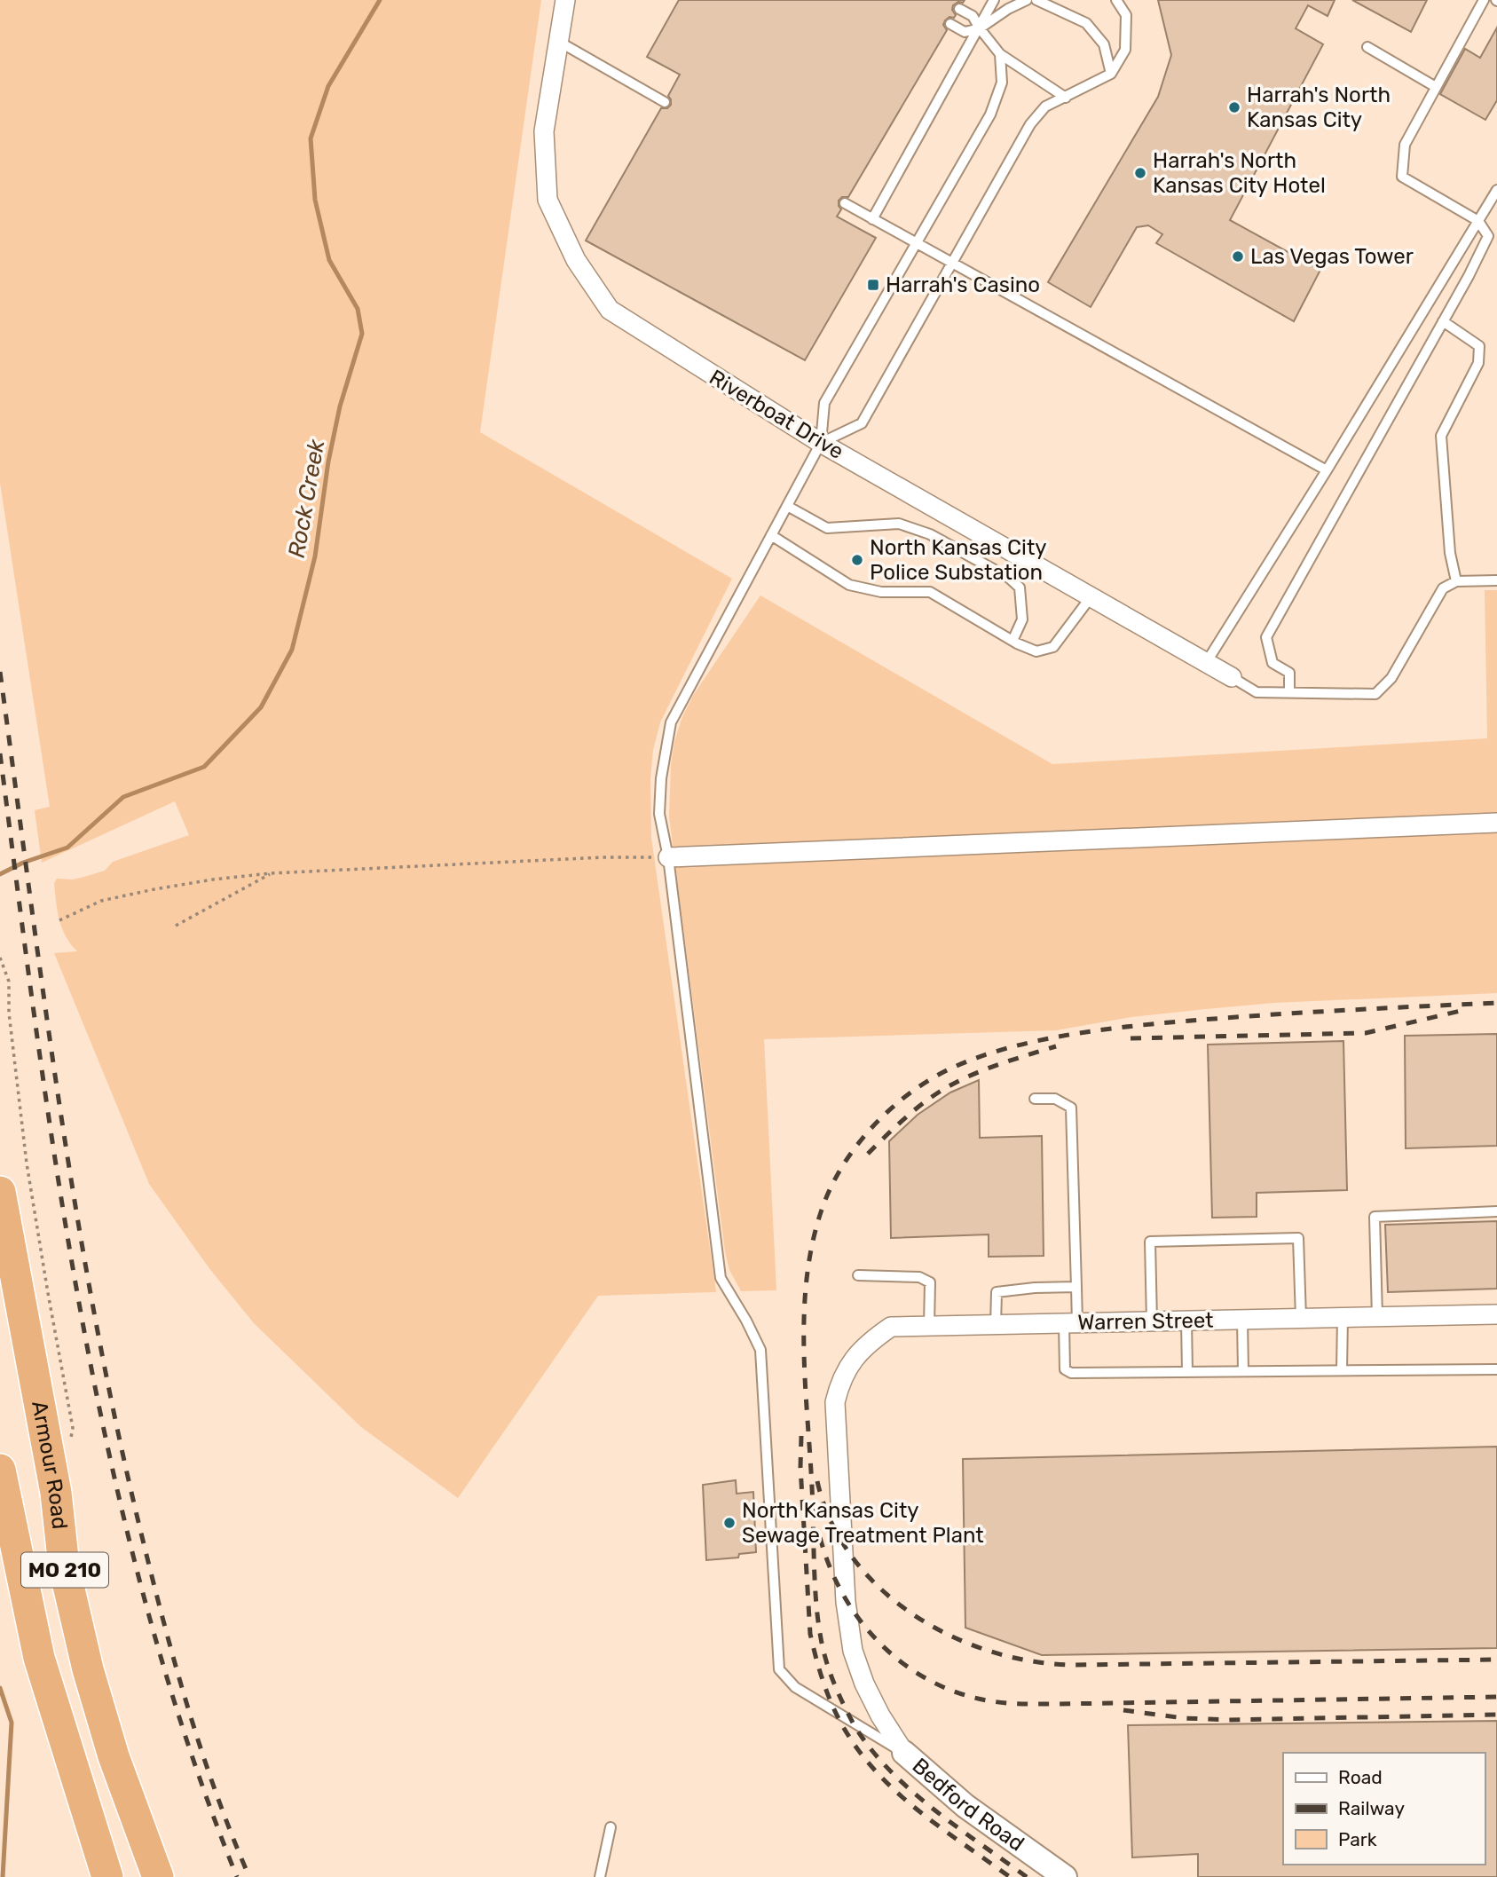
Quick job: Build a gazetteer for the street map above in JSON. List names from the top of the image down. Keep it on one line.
{"streets":{"highway":["Armour Road","MO 210"],"street":["Riverboat Drive","Warren Street","Bedford Road"]},"crossings":[["Warren Street","Bedford Road"]],"water":["Rock Creek"],"places":{"other":["Harrah's North Kansas City","Harrah's North Kansas City Hotel","Las Vegas Tower","North Kansas City Police Substation","North Kansas City Sewage Treatment Plant"],"transit":["Harrah's Casino"]},"legend":["Road","Railway","Park"]}
